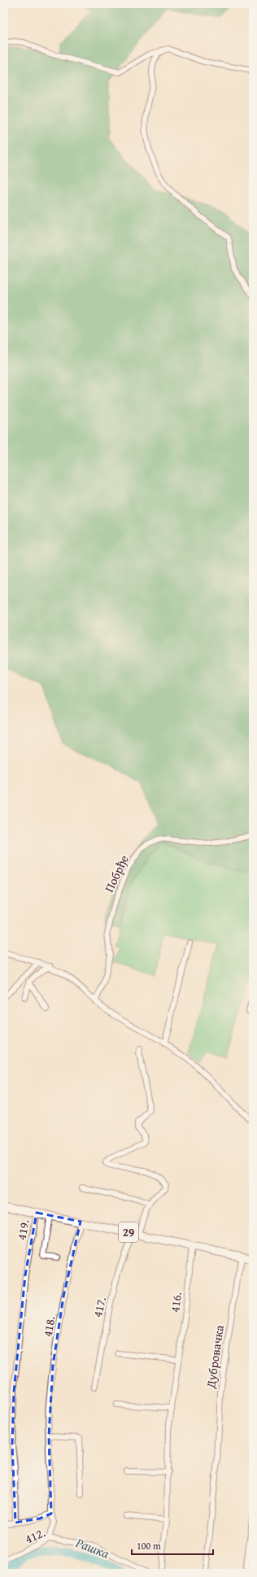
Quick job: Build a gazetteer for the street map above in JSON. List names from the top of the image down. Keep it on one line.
{"streets":{"main road":["29"],"street":["Побрђе","419.","416.","417.","418.","Дубровачка","412."]},"crossings":[["419.","29"],["29","416."],["29","417."],["29","418."],["29","Дубровачка"],["418.","412."]],"water":["Рашка"],"scale_bar":"100 m"}
